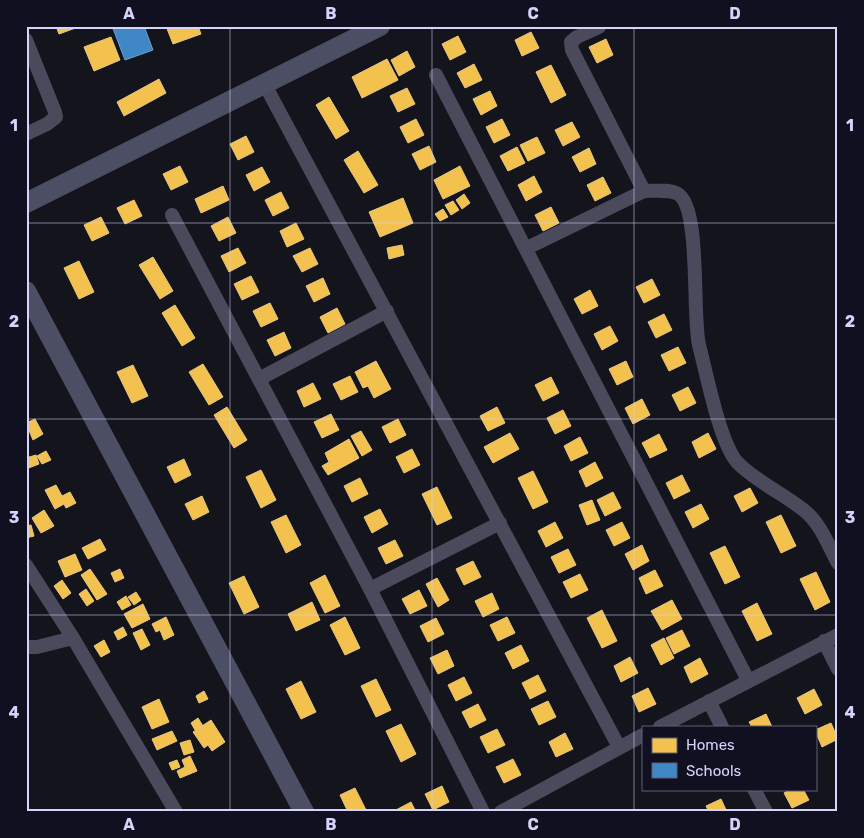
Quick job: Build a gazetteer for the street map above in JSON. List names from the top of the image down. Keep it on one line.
{"legend":["Homes","Schools"],"grid":{"columns":["A","B","C","D"],"rows":["1","2","3","4"]}}
